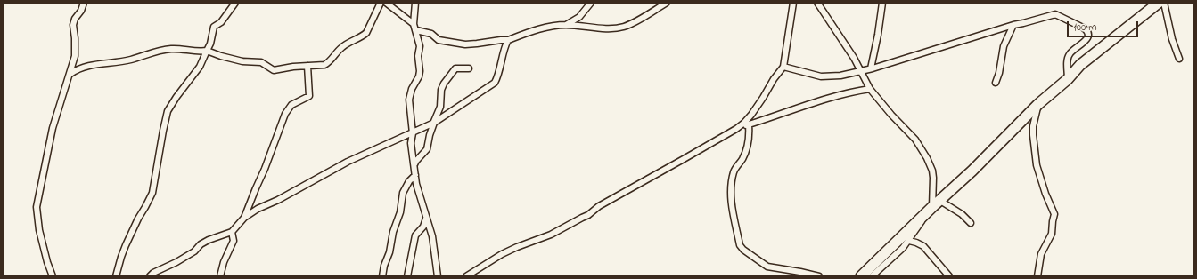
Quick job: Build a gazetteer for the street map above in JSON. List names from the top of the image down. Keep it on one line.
{"scale_bar":"100 m"}
